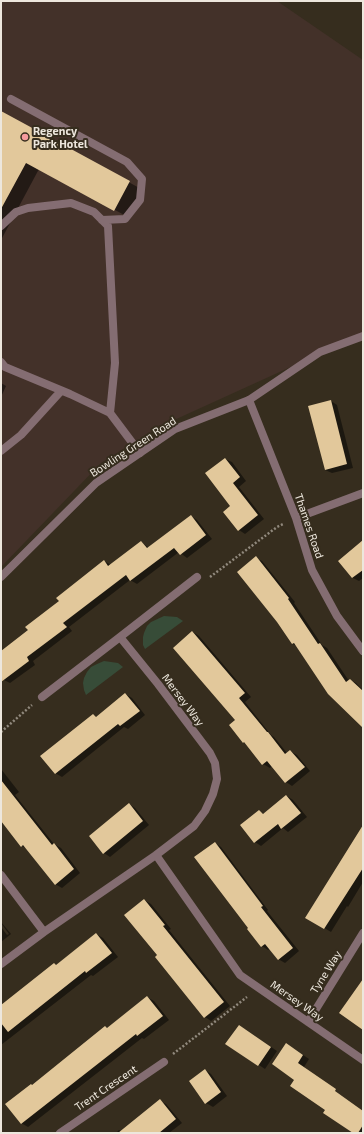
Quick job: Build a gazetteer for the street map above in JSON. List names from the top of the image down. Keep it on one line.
{"streets":{"street":["Bowling Green Road","Thames Road","Mersey Way","Tyne Way","Trent Crescent"]},"crossings":[["Bowling Green Road","Thames Road"],["Mersey Way","Tyne Way"]],"places":["Regency Park Hotel"]}
